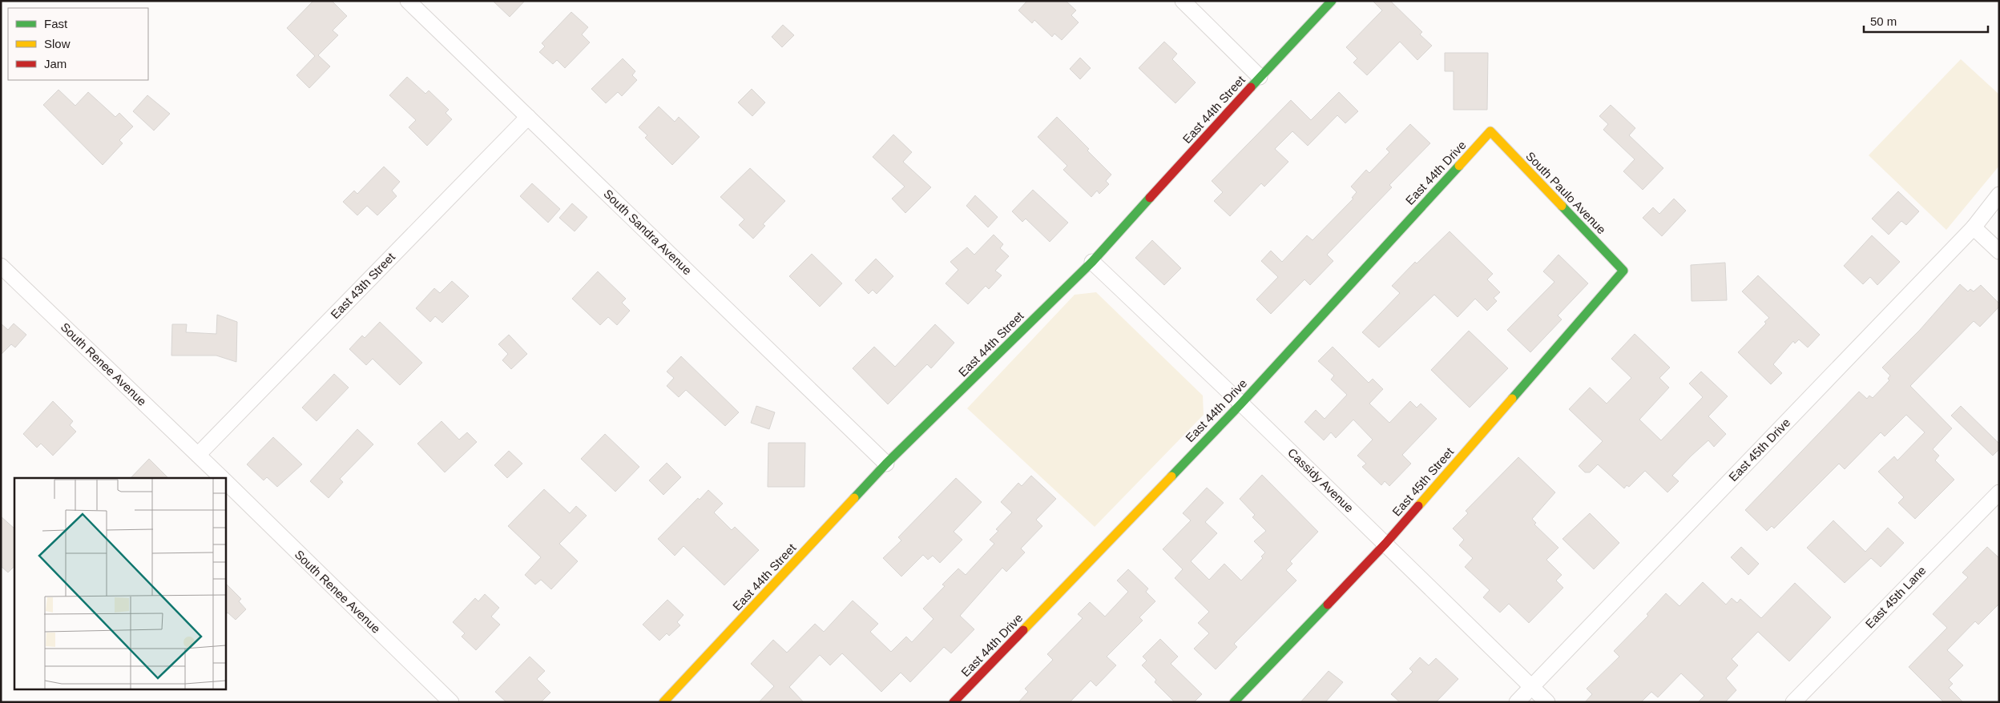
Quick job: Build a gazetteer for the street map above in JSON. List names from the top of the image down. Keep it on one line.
{"streets":{"street":["East 44th Street","East 44th Drive","South Paulo Avenue","South Sandra Avenue","East 43th Street","South Renee Avenue","East 45th Drive","Cassidy Avenue","East 45th Street","East 45th Lane"]},"crossings":[["East 44th Street","South Sandra Avenue"],["East 44th Street","Cassidy Avenue"],["East 44th Drive","South Paulo Avenue"],["East 44th Drive","Cassidy Avenue"],["South Paulo Avenue","East 45th Street"],["South Sandra Avenue","East 43th Street"],["East 43th Street","South Renee Avenue"],["East 45th Drive","Cassidy Avenue"],["Cassidy Avenue","East 45th Street"]],"legend":["Fast","Slow","Jam"],"scale_bar":"50 m"}
